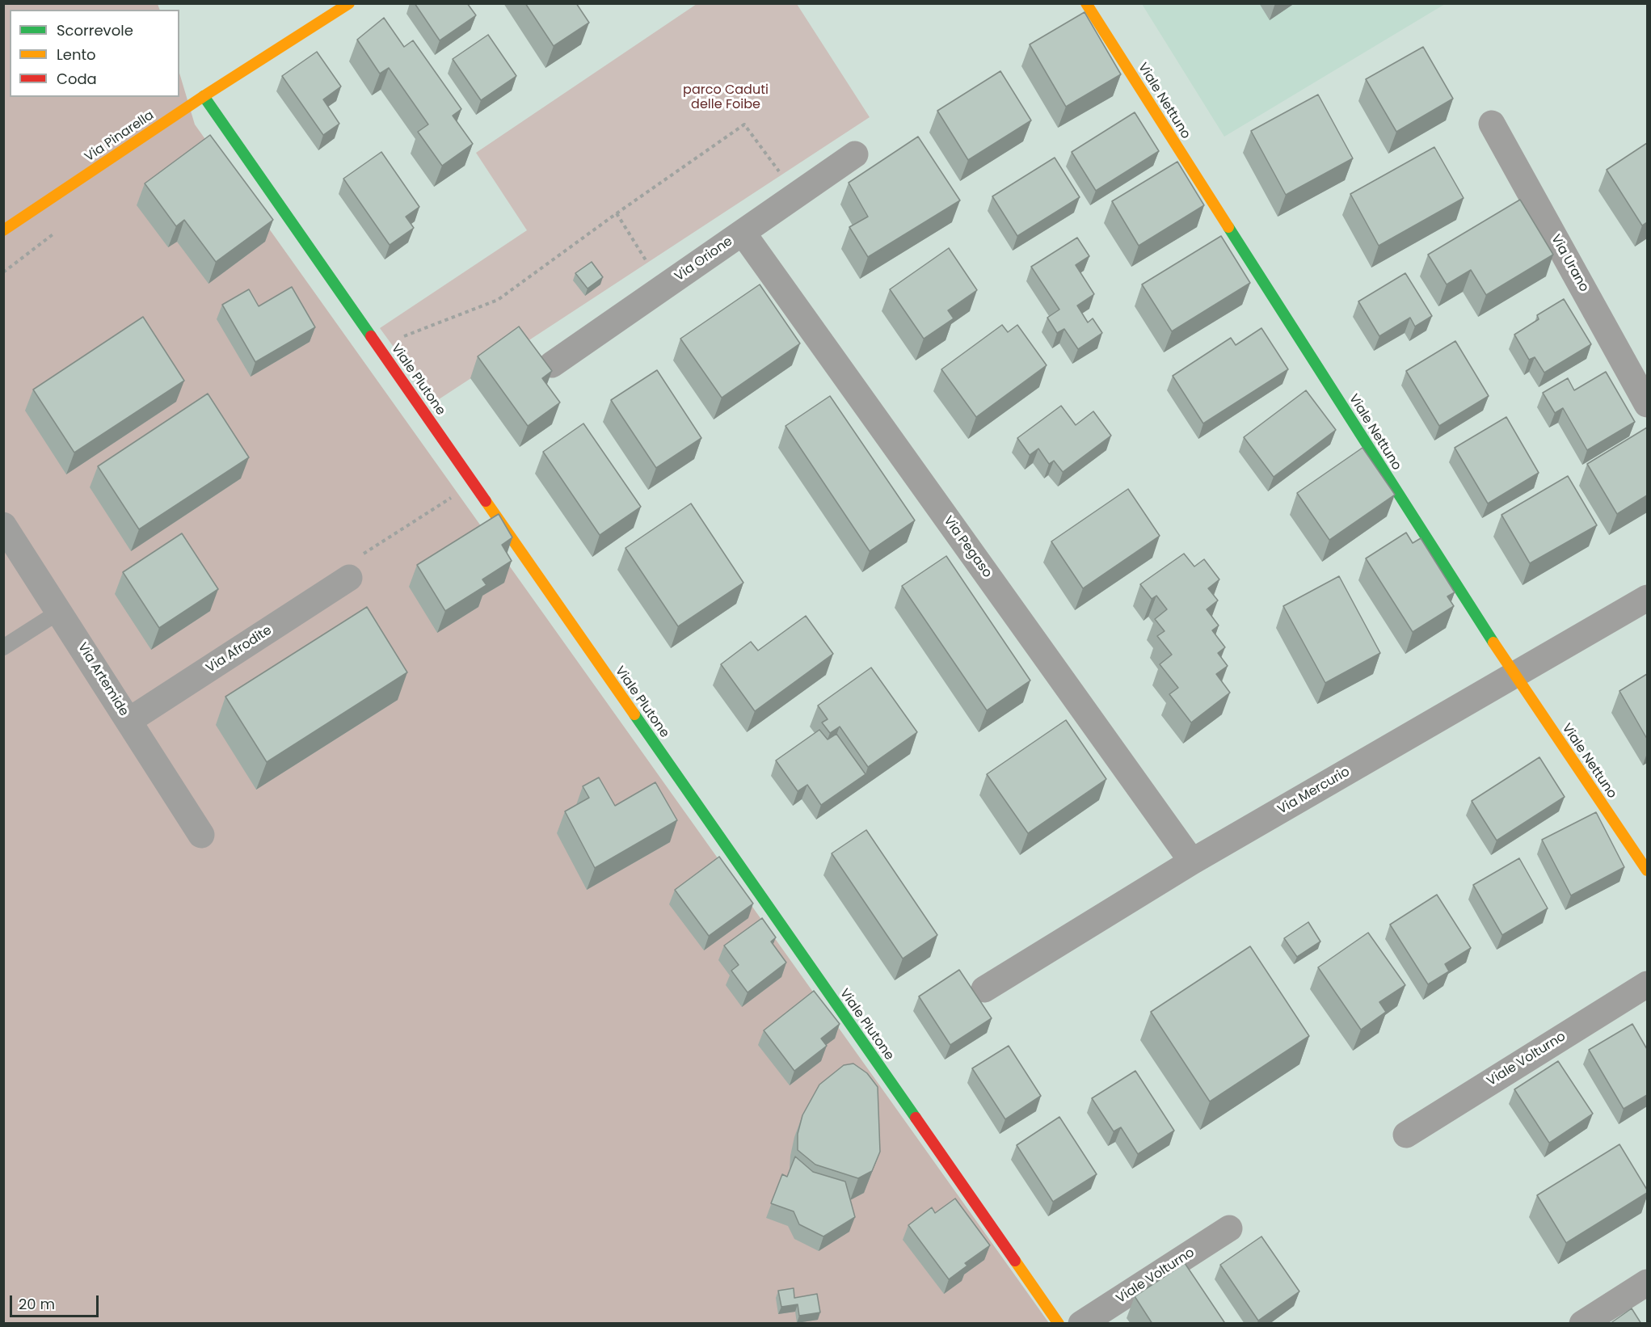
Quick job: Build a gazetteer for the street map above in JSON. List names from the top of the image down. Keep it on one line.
{"streets":{"street":["Viale Nettuno","Via Pinarella","Via Orione","Via Urano","Viale Plutone","Via Pegaso","Via Afrodite","Via Artemide","Via Mercurio","Viale Volturno"]},"crossings":[["Viale Nettuno","Via Mercurio"],["Via Pinarella","Viale Plutone"],["Via Orione","Via Pegaso"],["Via Pegaso","Via Mercurio"],["Via Afrodite","Via Artemide"]],"parks":["parco Caduti delle Foibe"],"legend":["Scorrevole","Lento","Coda"],"scale_bar":"20 m"}
